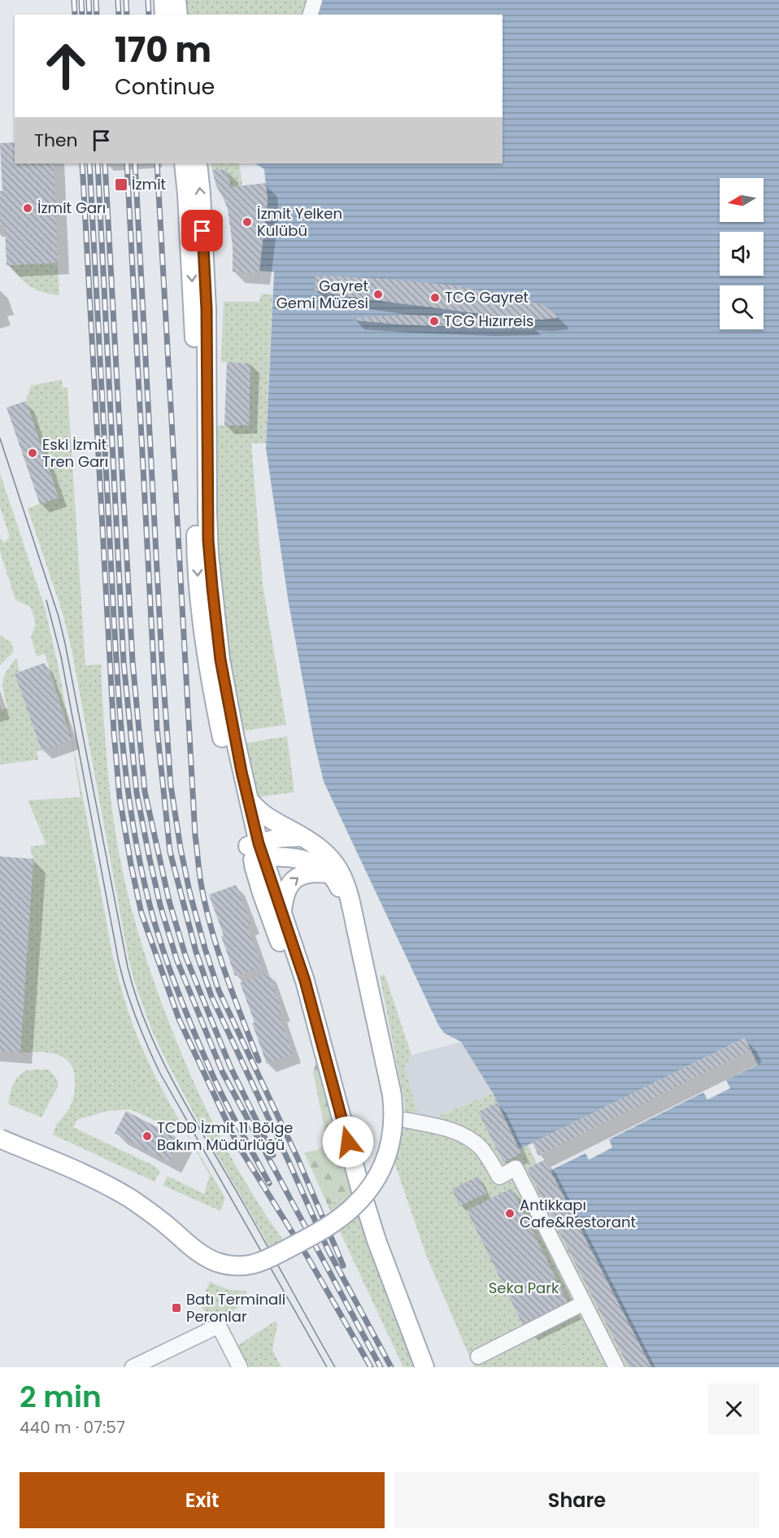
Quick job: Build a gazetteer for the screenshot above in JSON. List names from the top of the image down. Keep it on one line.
{"parks":["Seka Park"],"places":{"transit":["İzmit","Batı Terminali Peronlar"],"other":["İzmit Garı","İzmit Yelken Kulübü","Gayret Gemi Müzesi","TCG Gayret","TCG Hızırreis","Eski İzmit Tren Garı","TCDD İzmit 11 Bölge Bakım Müdürlüğü","Antikkapı Cafe&Restorant"]},"north":"left","page":{"turn":["170 m","Continue"],"then":"Then","heading":["2 min","440 m · 07:57"],"buttons":["Exit","Share"]}}
